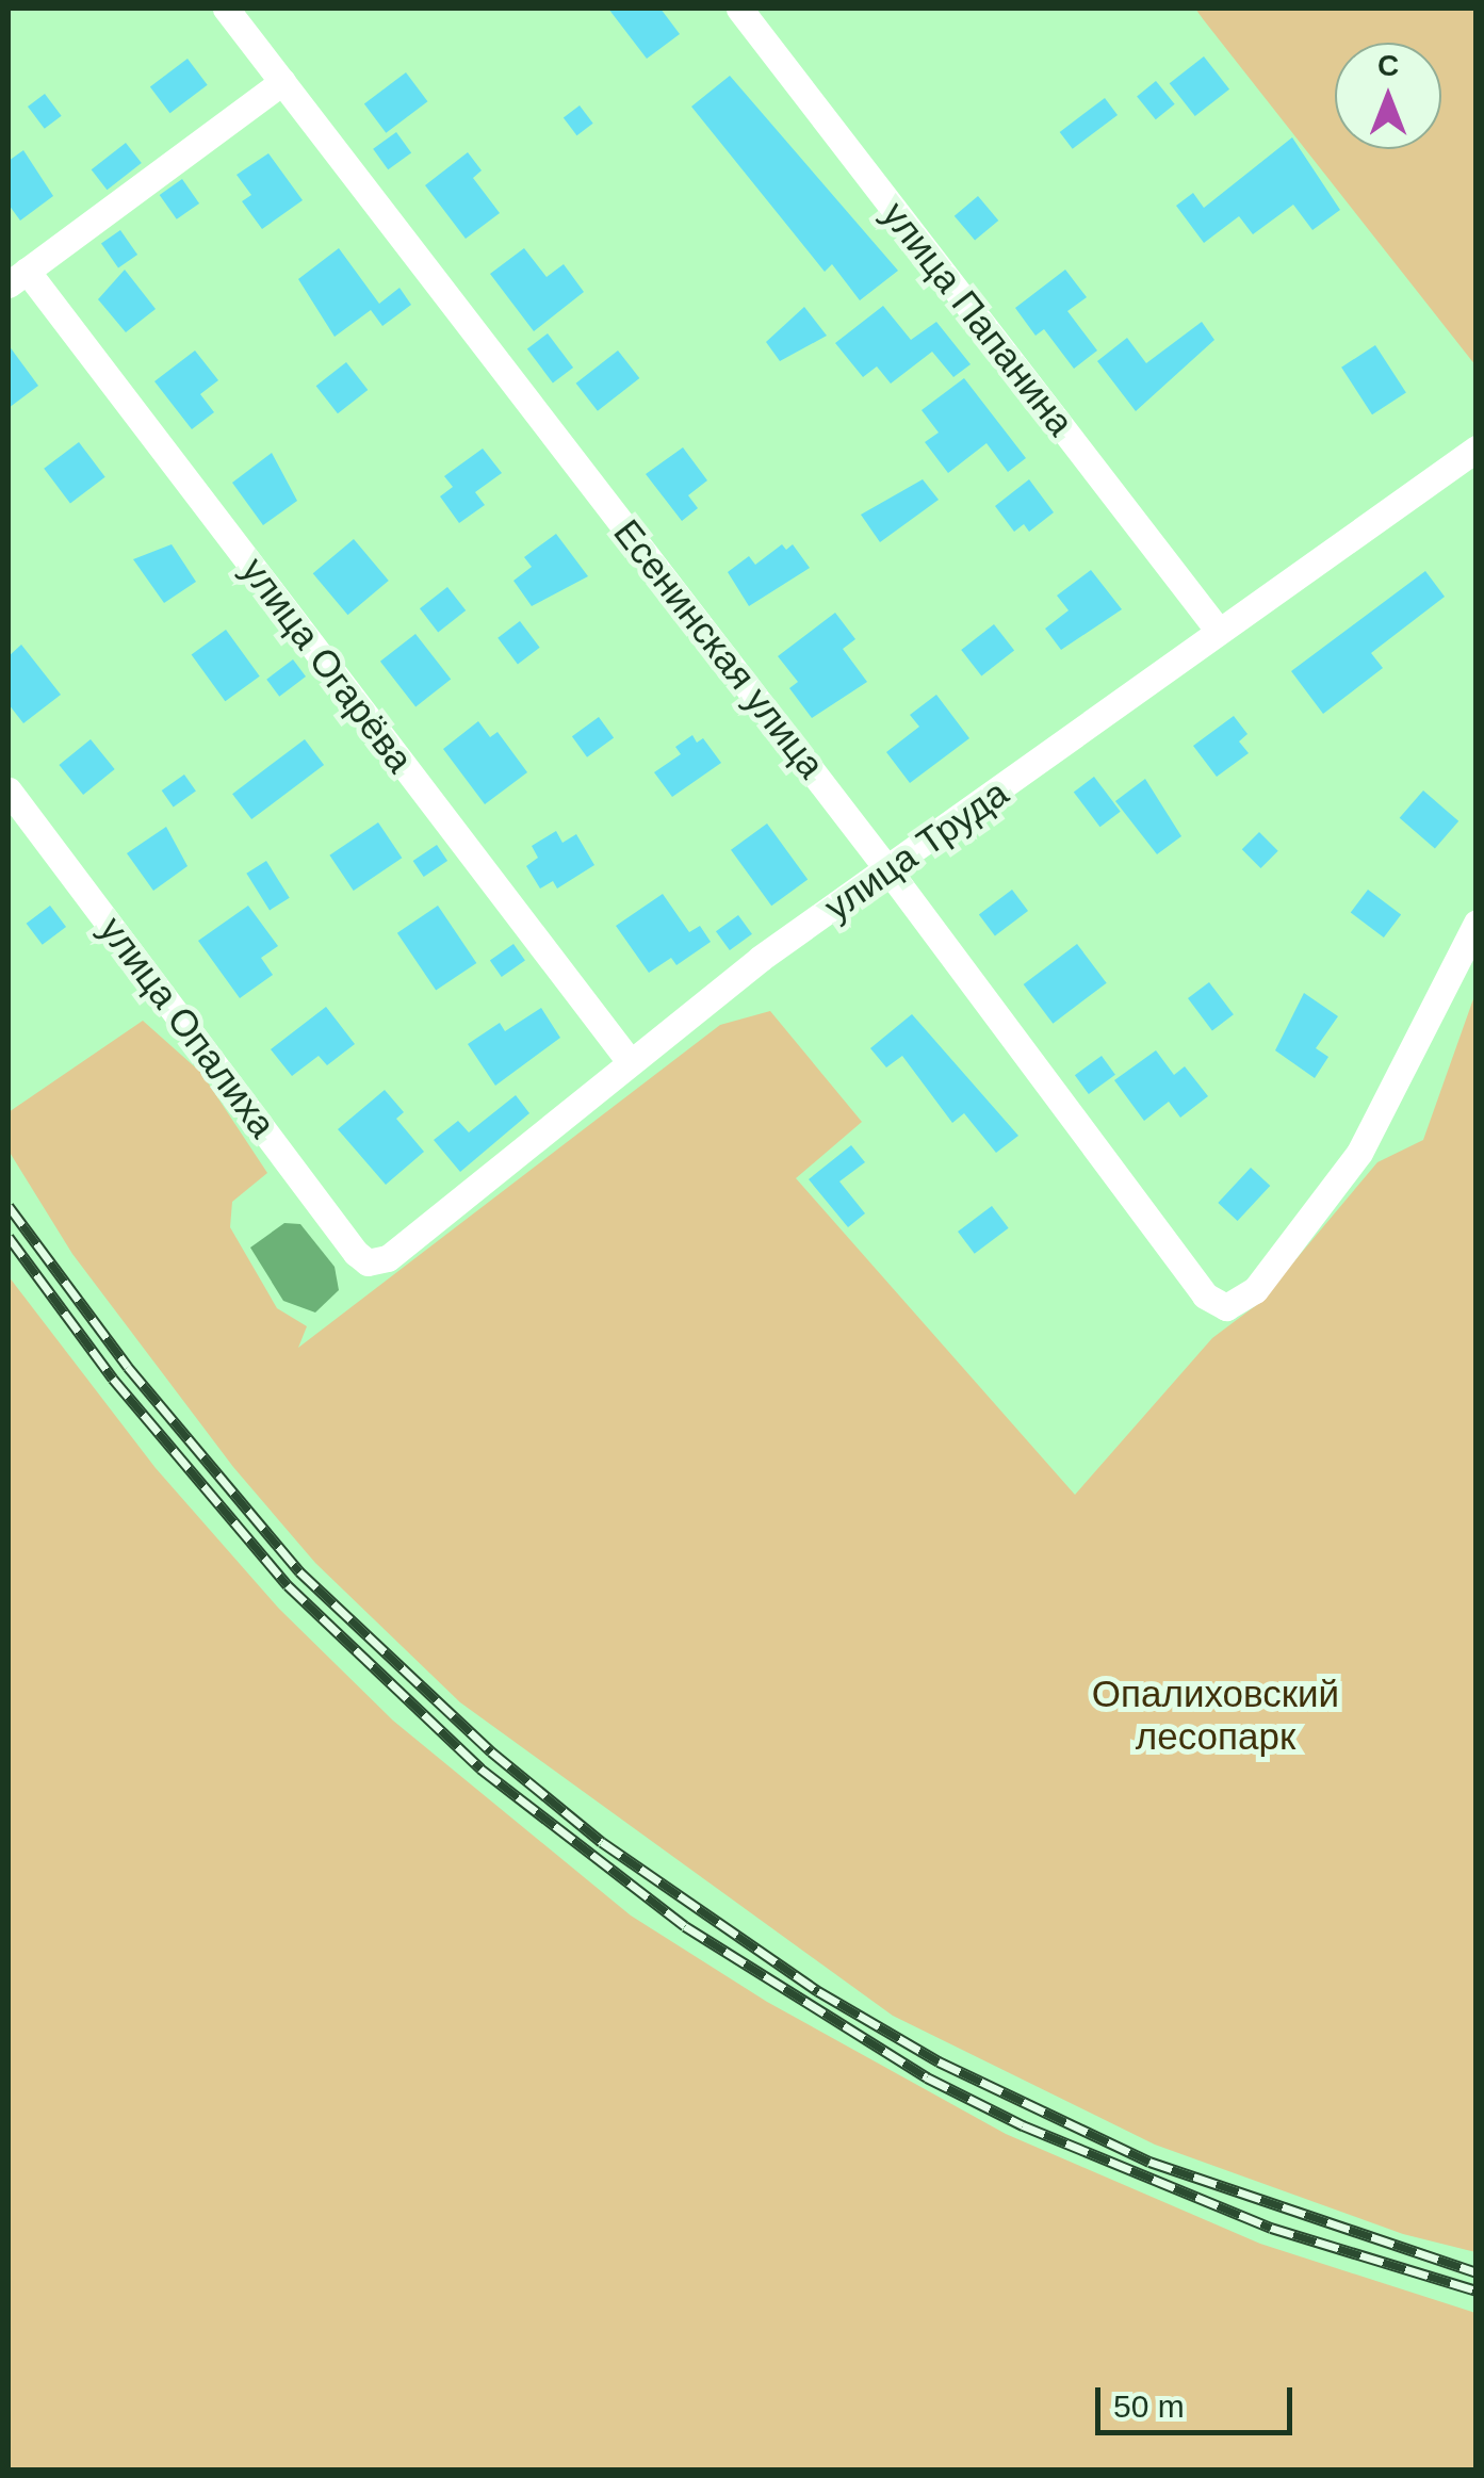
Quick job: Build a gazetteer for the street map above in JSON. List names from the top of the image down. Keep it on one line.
{"streets":{"street":["улица Папанина","Есенинская улица","улица Огарёва","улица Труда","улица Опалиха"]},"crossings":[["улица Папанина","улица Труда"],["Есенинская улица","улица Труда"],["улица Огарёва","улица Труда"],["улица Труда","улица Опалиха"]],"parks":["Опалиховский лесопарк"],"scale_bar":"50 m","north":"top"}
